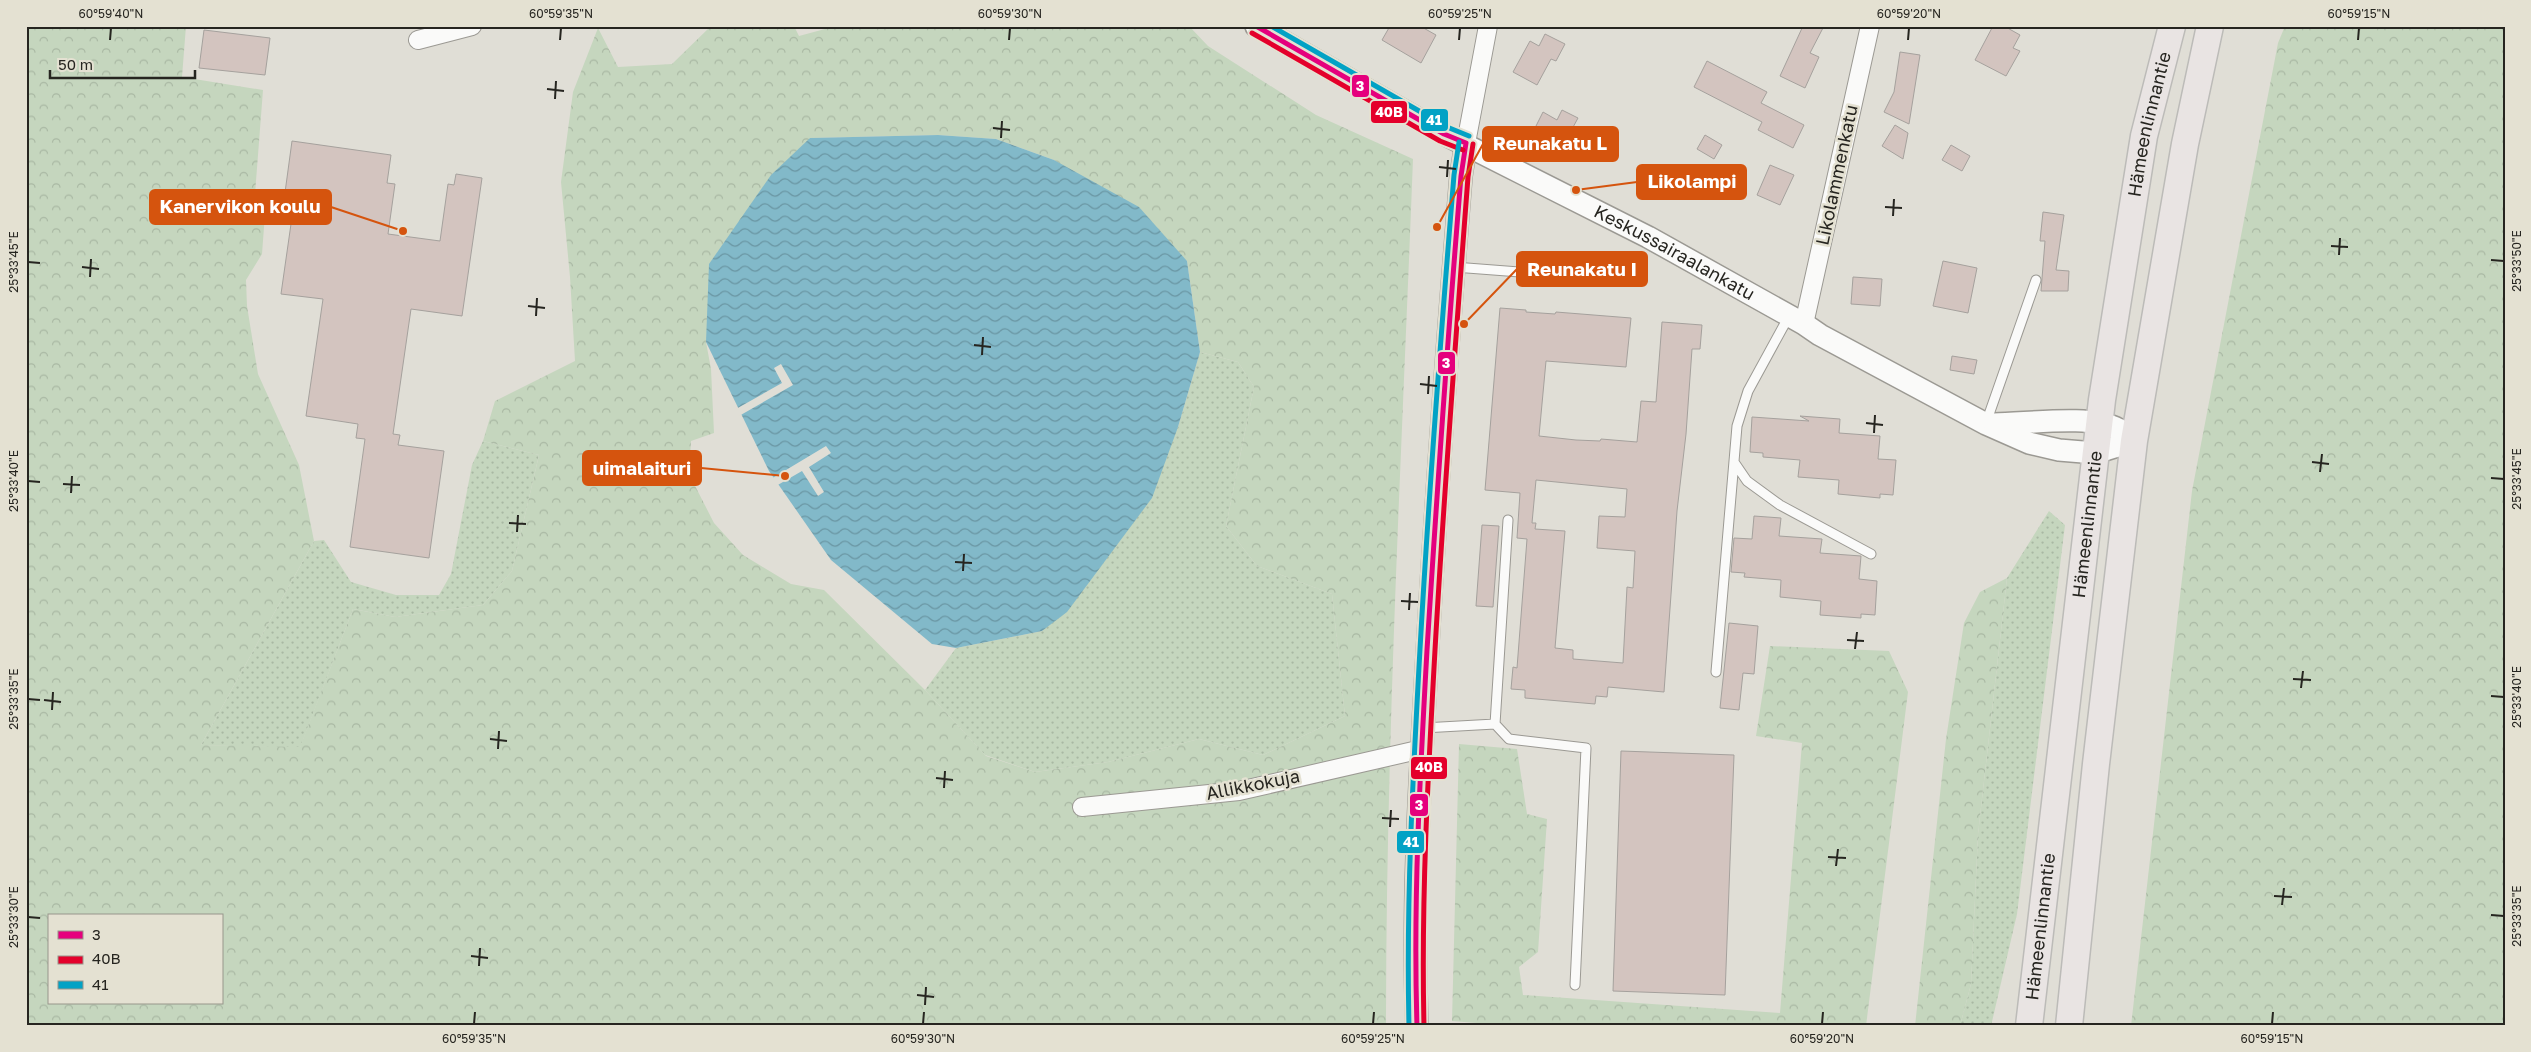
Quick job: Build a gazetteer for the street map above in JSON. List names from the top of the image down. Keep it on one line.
{"streets":{"main road":["Hämeenlinnantie"],"street":["Likolammenkatu","Keskussairaalankatu","Allikkokuja"]},"crossings":[["Hämeenlinnantie","Keskussairaalankatu"],["Likolammenkatu","Keskussairaalankatu"]],"places":["Likolampi","Reunakatu L","Kanervikon koulu","Reunakatu I","uimalaituri"],"lines":["transit line 3","transit line 41","transit line 40B"],"legend":["3","40B","41"],"scale_bar":"50 m","coordinates":["60°59'40\"N","60°59'35\"N","60°59'30\"N","60°59'25\"N","60°59'20\"N","60°59'15\"N","25°33'50\"E","25°33'45\"E","25°33'40\"E","25°33'35\"E","25°33'30\"E"]}
